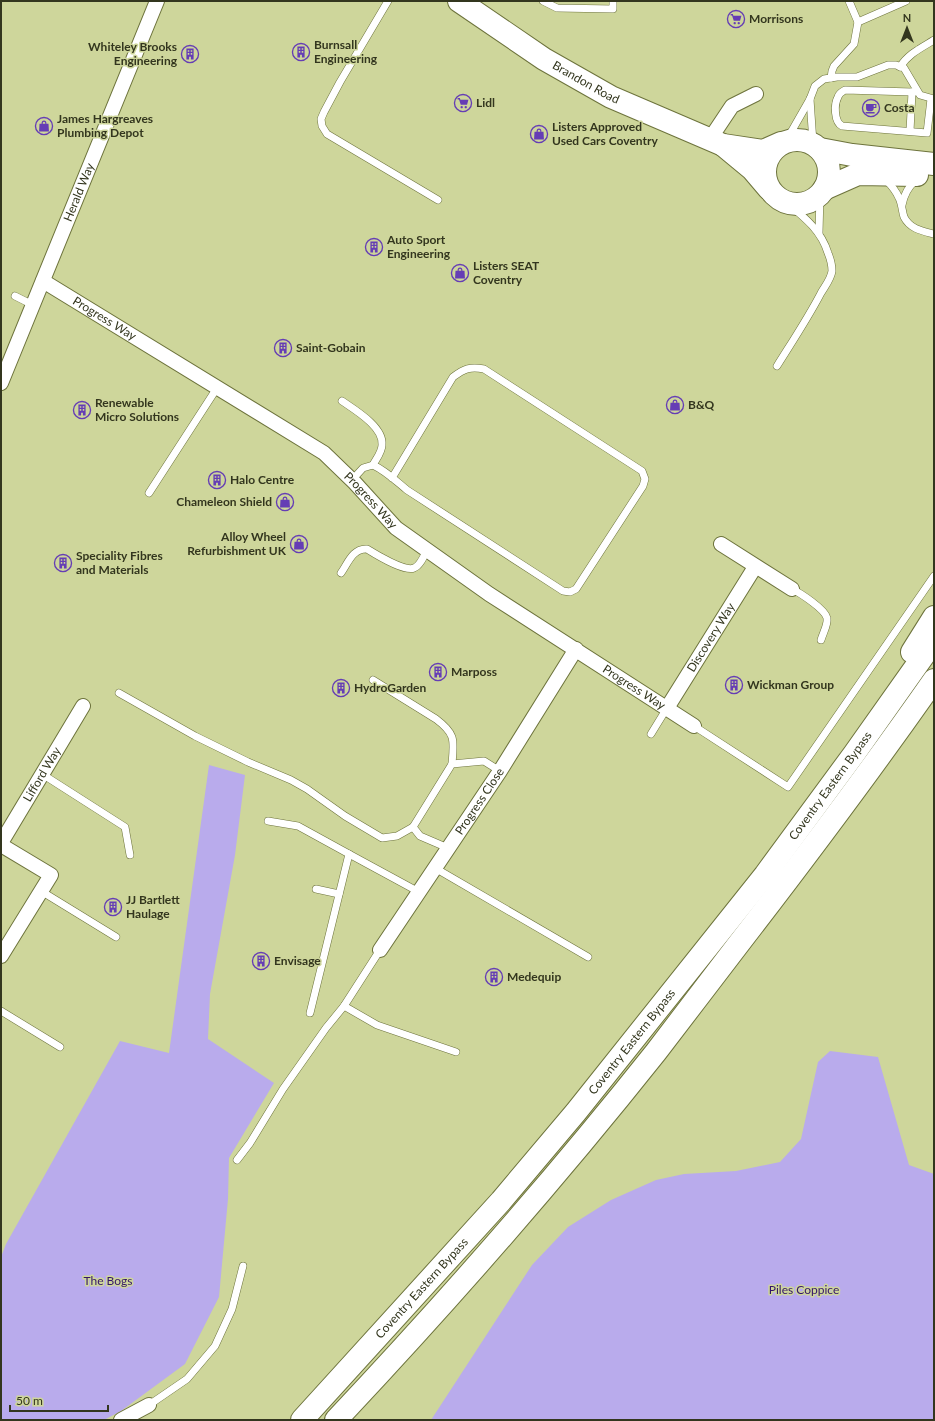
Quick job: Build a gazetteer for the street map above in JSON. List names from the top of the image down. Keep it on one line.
{"streets":{"main road":["Brandon Road","Coventry Eastern Bypass"],"street":["Herald Way","Progress Way","Discovery Way","Lifford Way","Progress Close"]},"crossings":[["Herald Way","Progress Way"],["Progress Way","Discovery Way"],["Progress Way","Progress Close"]],"parks":["The Bogs","Piles Coppice"],"places":{"supermarket":["Morrisons","Lidl"],"building":["Burnsall Engineering","Whiteley Brooks Engineering","Auto Sport Engineering","Saint-Gobain","Renewable Micro Solutions","Halo Centre","Speciality Fibres and Materials","Marposs","Wickman Group","HydroGarden","JJ Bartlett Haulage","Envisage","Medequip"],"cafe":["Costa"],"shop":["James Hargreaves Plumbing Depot","Listers Approved Used Cars Coventry","Listers SEAT Coventry","B&Q","Chameleon Shield","Alloy Wheel Refurbishment UK"]},"scale_bar":"50 m","north":"top"}
